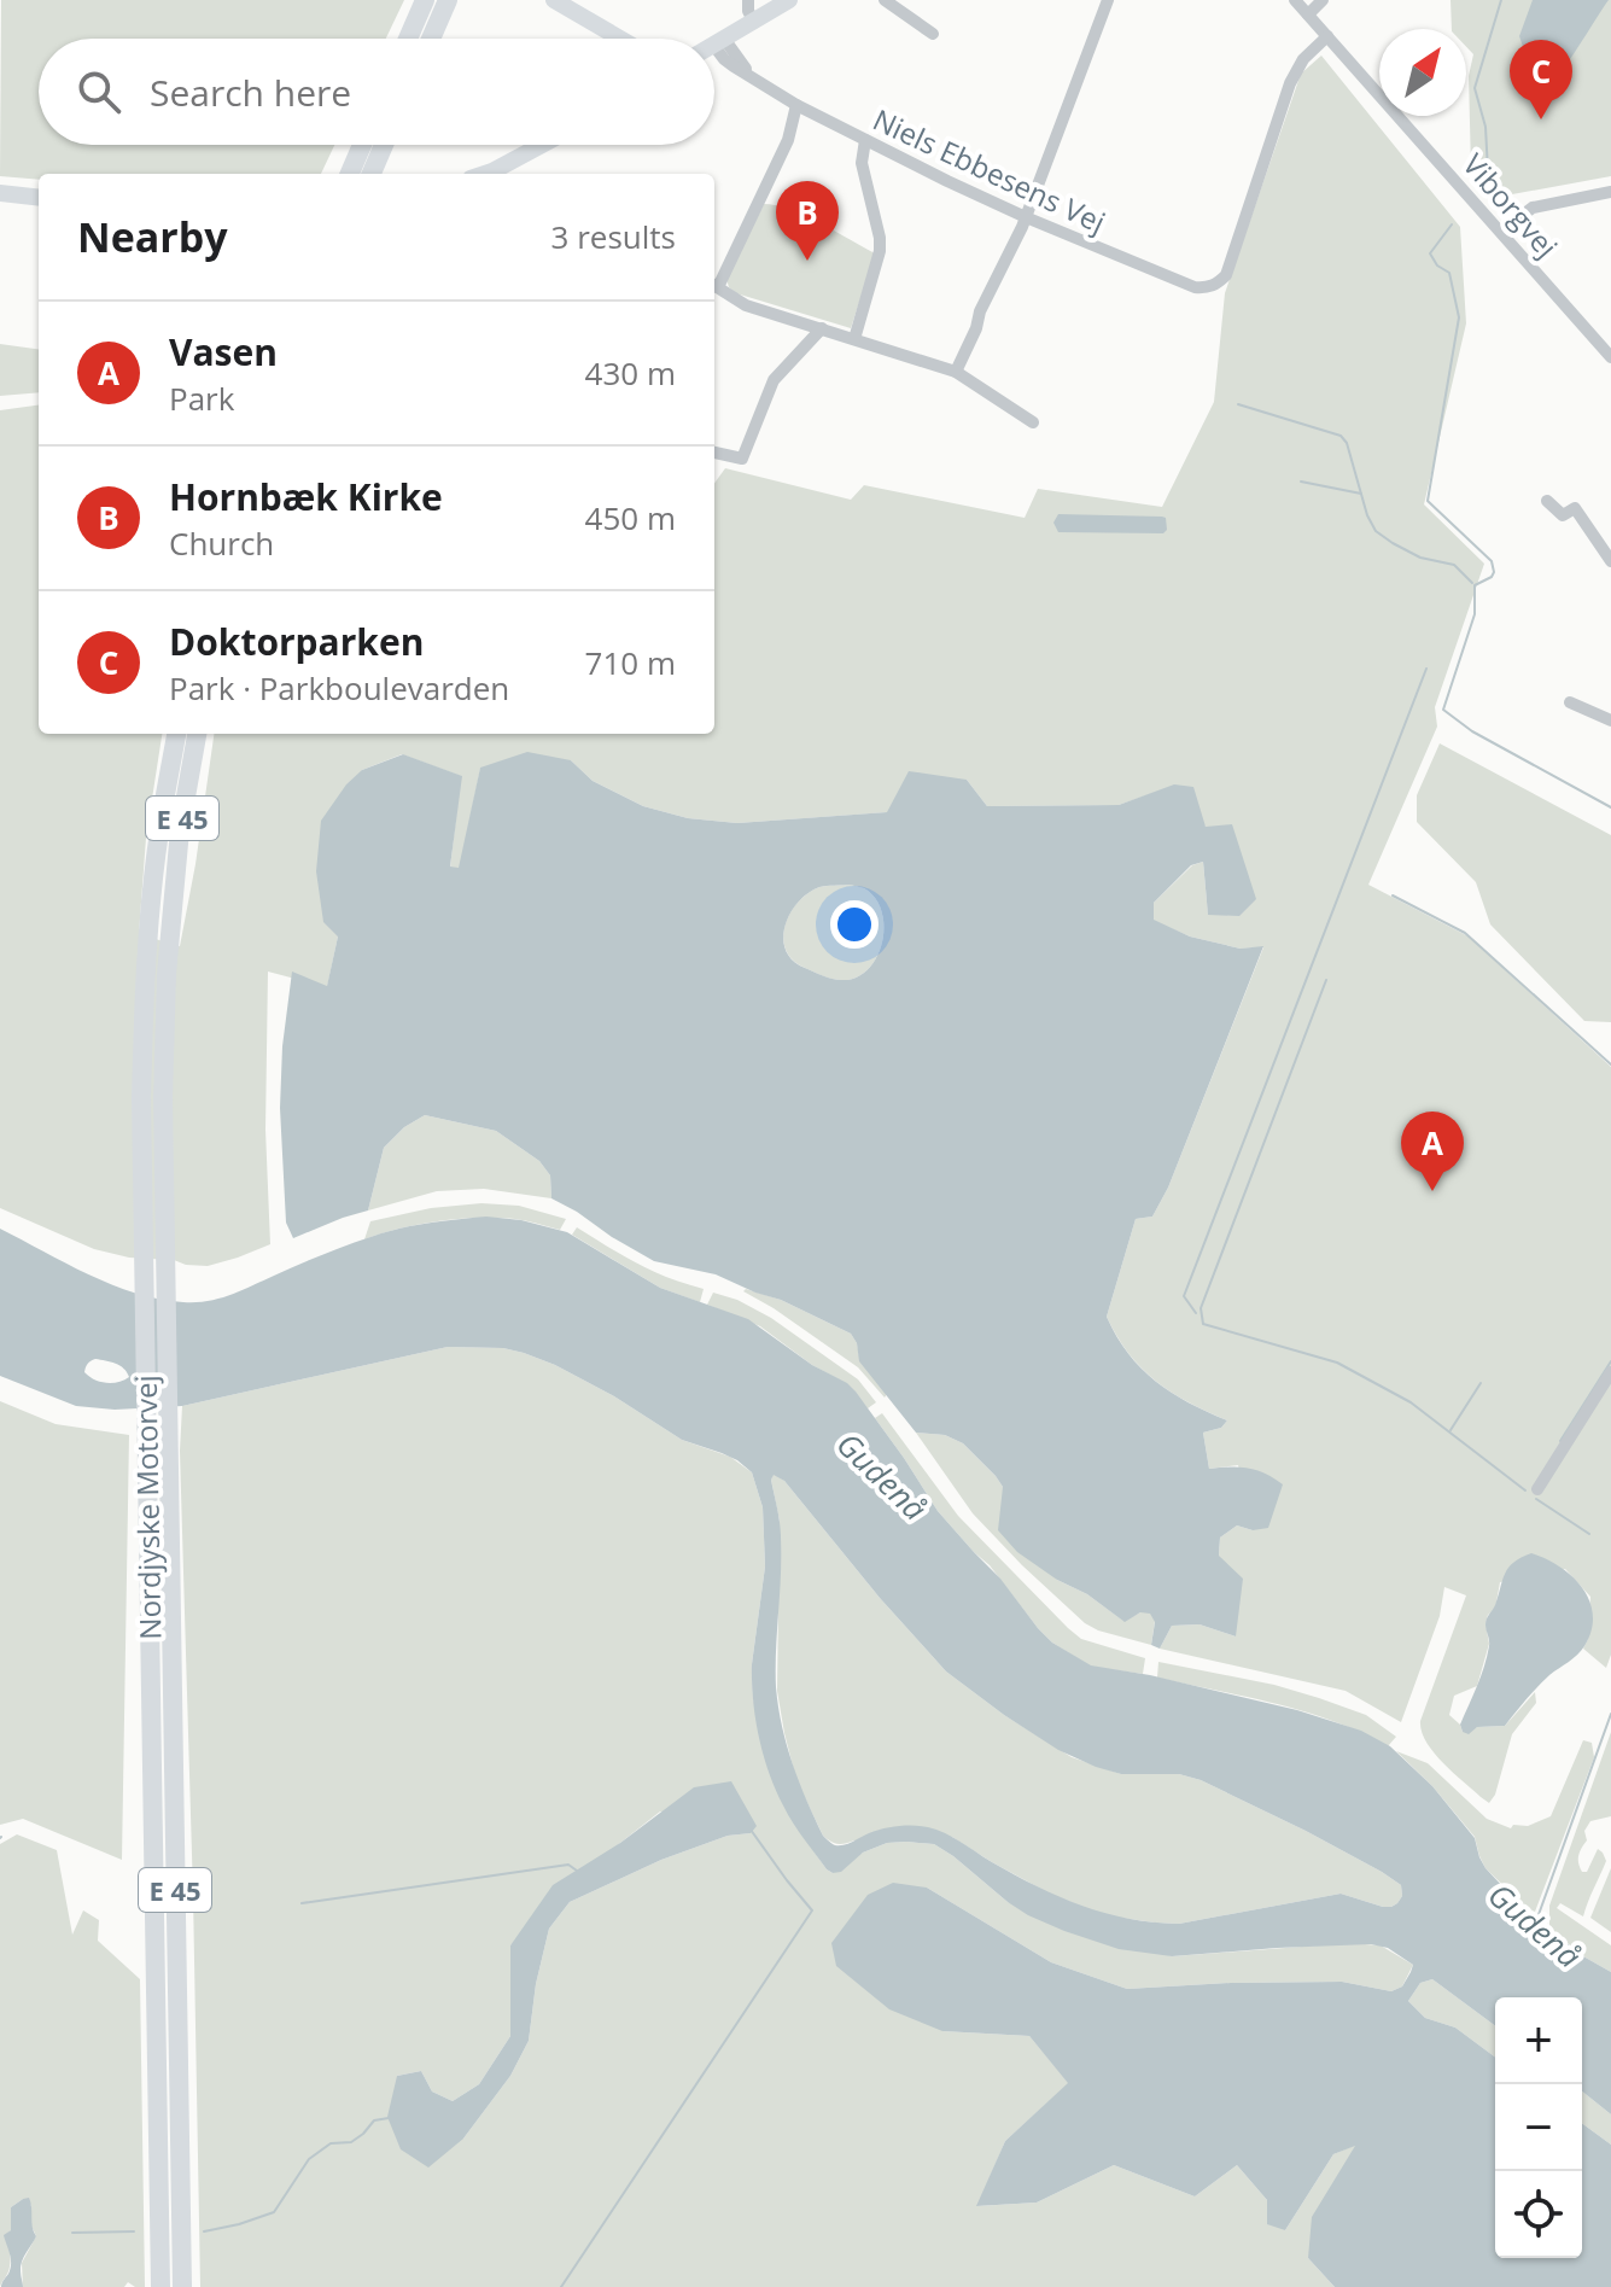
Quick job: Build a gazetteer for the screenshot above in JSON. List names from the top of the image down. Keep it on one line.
{"streets":{"highway":["E 45","Nordjyske Motorvej"],"street":["Niels Ebbesens Vej","Viborgvej"]},"crossings":[["Niels Ebbesens Vej","Viborgvej"]],"water":["Gudenå"],"north":"top right","page":{"search":"Search here","pins":["C","B","A"],"heading":["Nearby","3 results"],"list":[{"mark":"A","name":"Vasen","note":"Park","value":"430 m"},{"mark":"B","name":"Hornbæk Kirke","note":"Church","value":"450 m"},{"mark":"C","name":"Doktorparken","note":"Park · Parkboulevarden","value":"710 m"}],"map_buttons":["+","−"]}}
